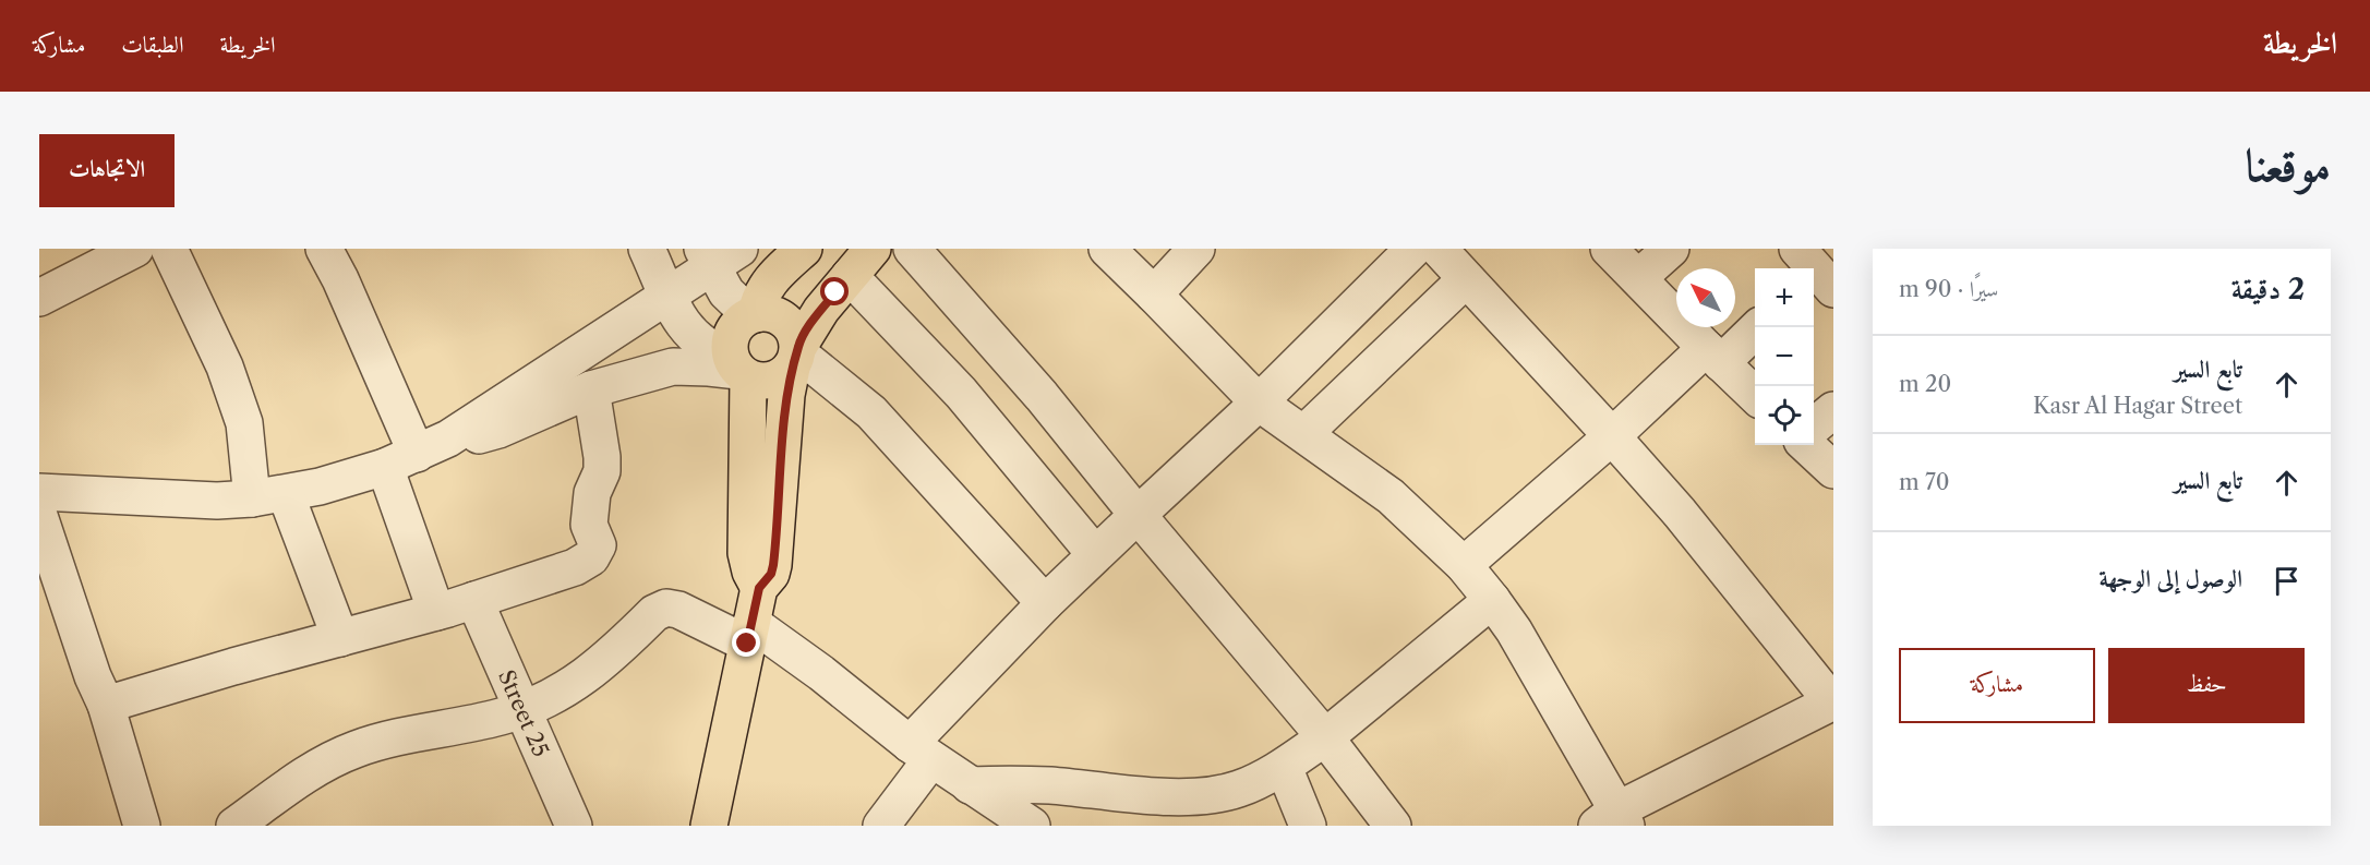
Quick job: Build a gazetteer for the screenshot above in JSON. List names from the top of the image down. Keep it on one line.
{"streets":{"street":["Street 25"]},"north":"top left","page":{"header":"الخريطة","nav":["الخريطة","الطبقات","مشاركة"],"title":"موقعنا","buttons":["الاتجاهات",["حفظ","مشاركة"]],"heading":["2 دقيقة","سيرًا · 90 m"],"map_buttons":["+","−"],"list":[["تابع السير","Kasr Al Hagar Street","20 m"],["تابع السير","70 m"],"الوصول إلى الوجهة"]}}
